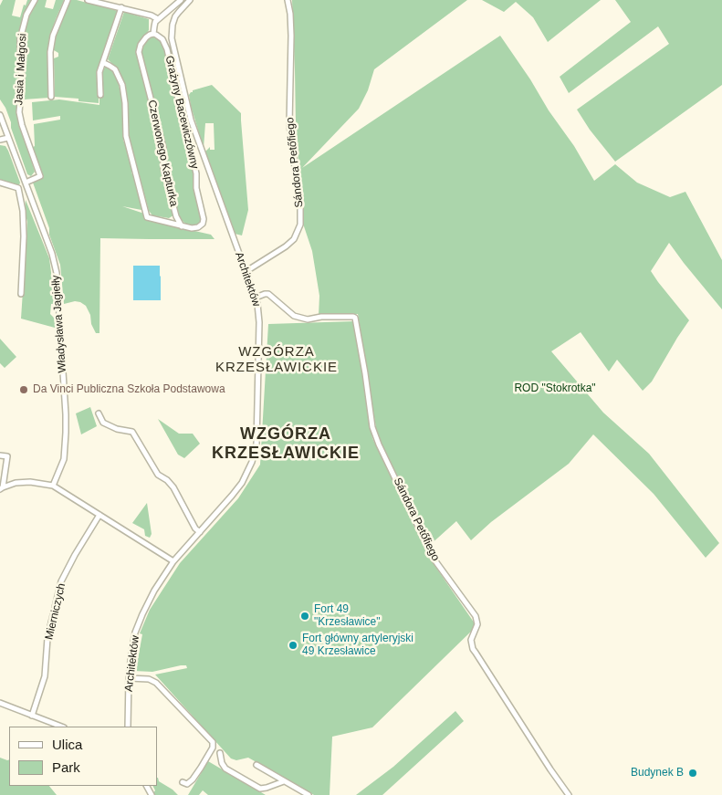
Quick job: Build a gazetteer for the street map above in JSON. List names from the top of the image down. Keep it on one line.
{"streets":{"street":["Jasia i Małgosi","Grażyny Bacewiczówny","Czerwonego Kapturka","Sándora Petőfiego","Architektów","Władysława Jagiełły","Mierniczych"]},"crossings":[["Jasia i Małgosi","Władysława Jagiełły"],["Grażyny Bacewiczówny","Czerwonego Kapturka"],["Sándora Petőfiego","Architektów"]],"districts":["WZGÓRZA KRZESŁAWICKIE","WZGÓRZA KRZESŁAWICKIE"],"parks":["ROD \"Stokrotka\""],"places":["Da Vinci Publiczna Szkoła Podstawowa","Fort 49 \"Krzesławice\"","Fort główny artyleryjski 49 Krzesławice","Budynek B"],"legend":["Ulica","Park"]}
